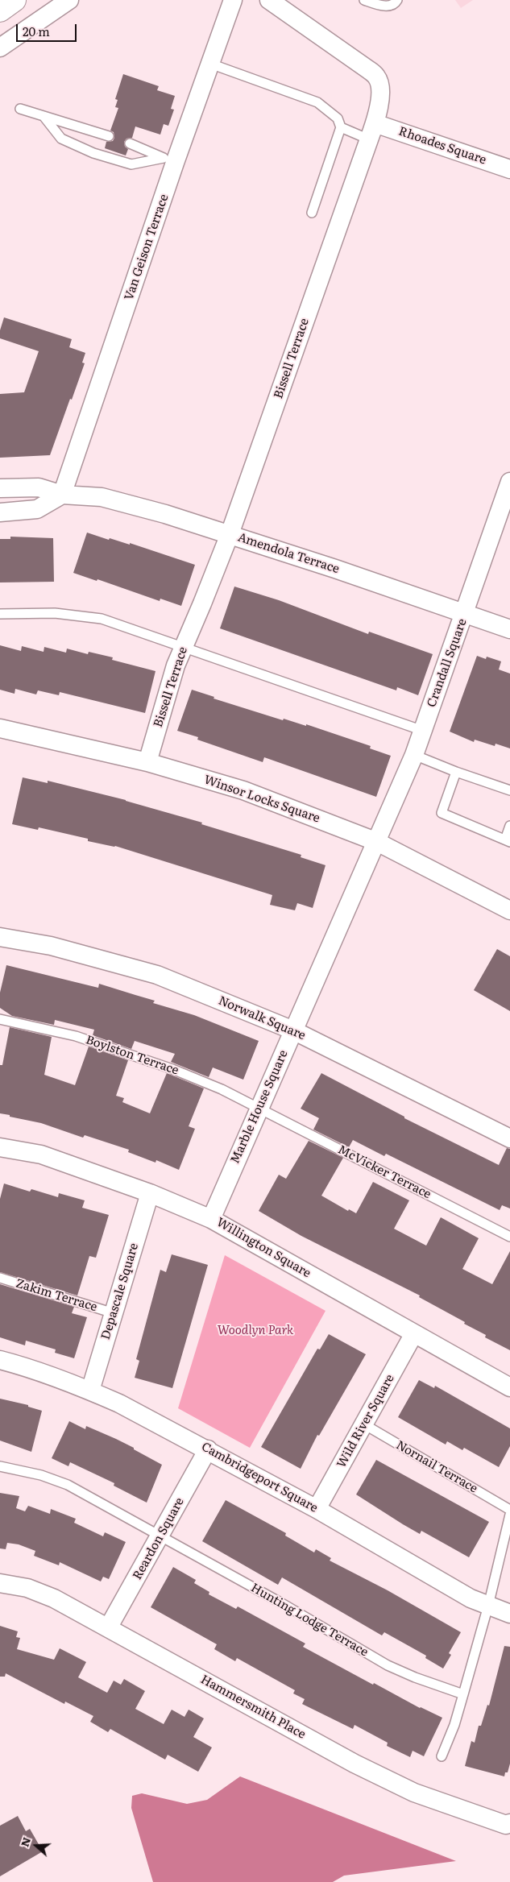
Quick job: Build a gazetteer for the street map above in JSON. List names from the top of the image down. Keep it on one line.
{"streets":{"street":["Rhoades Square","Van Geison Terrace","Bissell Terrace","Amendola Terrace","Crandall Square","Winsor Locks Square","Norwalk Square","Marble House Square","Willington Square","Depascale Square","Wild River Square","Cambridgeport Square","Reardon Square","Hammersmith Place"],"lane":["Boylston Terrace","McVicker Terrace","Zakim Terrace","Nornail Terrace","Hunting Lodge Terrace"]},"crossings":[["Rhoades Square","Bissell Terrace"],["Van Geison Terrace","Amendola Terrace"],["Bissell Terrace","Amendola Terrace"],["Bissell Terrace","Winsor Locks Square"],["Amendola Terrace","Crandall Square"],["Crandall Square","Winsor Locks Square"],["Crandall Square","Marble House Square"],["Winsor Locks Square","Marble House Square"],["Norwalk Square","Marble House Square"],["Boylston Terrace","Marble House Square"],["Boylston Terrace","McVicker Terrace"],["Marble House Square","McVicker Terrace"],["Marble House Square","Willington Square"],["Willington Square","Depascale Square"],["Willington Square","Wild River Square"],["Depascale Square","Zakim Terrace"],["Depascale Square","Cambridgeport Square"],["Wild River Square","Nornail Terrace"],["Wild River Square","Cambridgeport Square"],["Cambridgeport Square","Reardon Square"],["Reardon Square","Hunting Lodge Terrace"],["Reardon Square","Hammersmith Place"]],"parks":["Woodlyn Park"],"scale_bar":"20 m","north":"left"}
